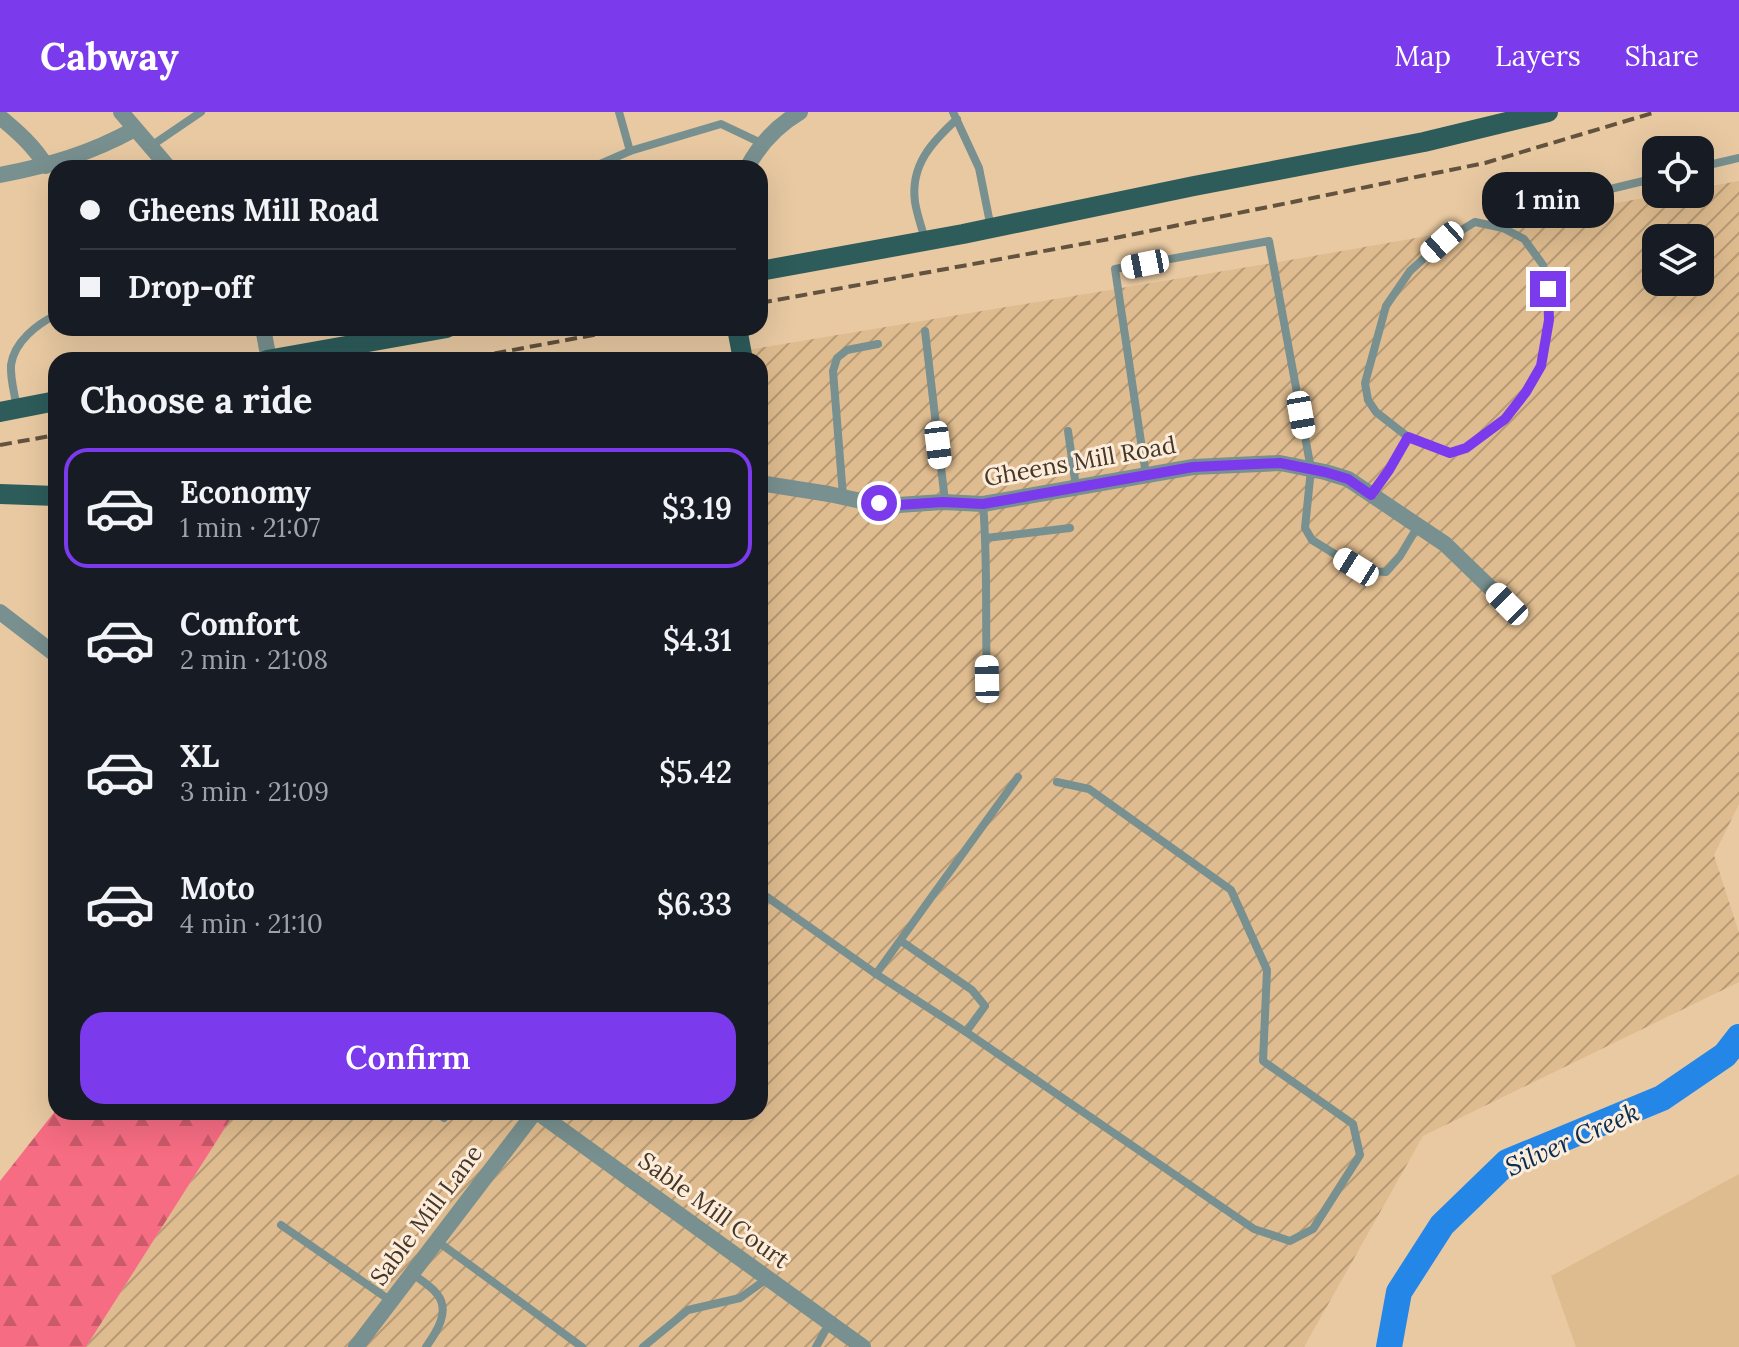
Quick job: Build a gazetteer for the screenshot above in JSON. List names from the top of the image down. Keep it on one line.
{"streets":{"street":["Gheens Mill Road","Sable Mill Court","Sable Mill Lane"]},"water":["Silver Creek"],"page":{"header":"Cabway","nav":["Map","Layers","Share"],"banner":["Gheens Mill Road","Drop-off"],"bubble":"1 min","heading":"Choose a ride","list":[{"name":"Economy","note":"1 min · 21:07","value":"$3.19"},{"name":"Comfort","note":"2 min · 21:08","value":"$4.31"},{"name":"XL","note":"3 min · 21:09","value":"$5.42"},{"name":"Moto","note":"4 min · 21:10","value":"$6.33"}],"buttons":"Confirm"}}
